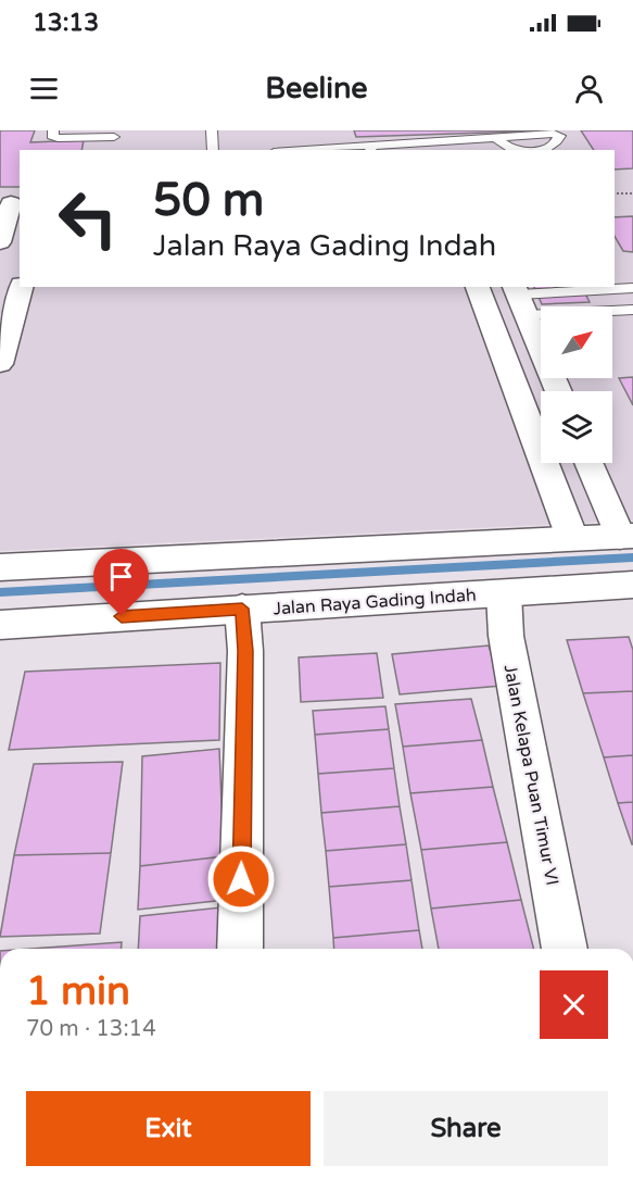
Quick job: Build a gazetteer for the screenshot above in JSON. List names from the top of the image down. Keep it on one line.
{"streets":{"street":["Jalan Raya Gading Indah","Jalan Kelapa Puan Timur VI"]},"crossings":[["Jalan Raya Gading Indah","Jalan Kelapa Puan Timur VI"]],"north":"top right","page":{"status":"13:13","header":"Beeline","turn":["50 m","Jalan Raya Gading Indah"],"heading":["1 min","70 m · 13:14"],"buttons":["Exit","Share"]}}
